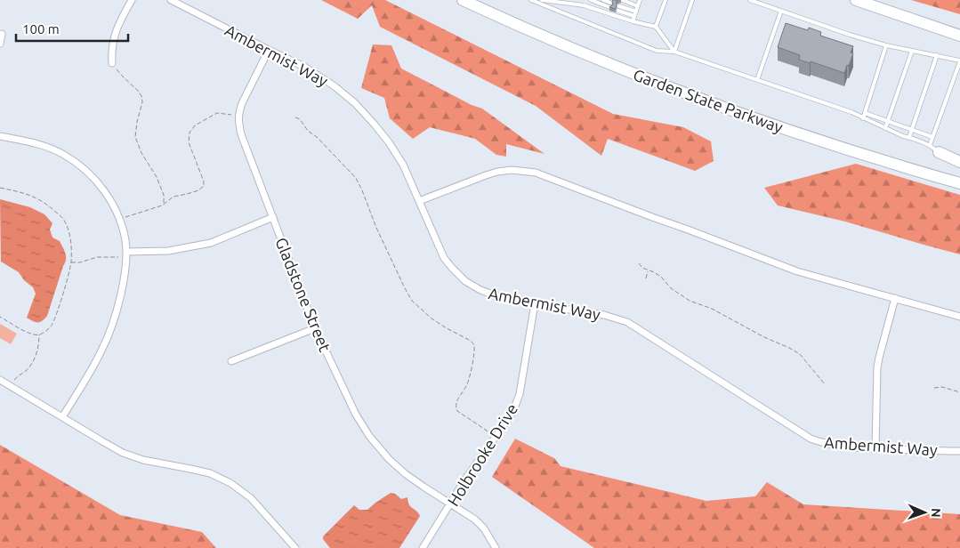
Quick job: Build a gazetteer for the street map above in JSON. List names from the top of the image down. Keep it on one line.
{"streets":{"highway":["Garden State Parkway"],"street":["Ambermist Way","Gladstone Street","Holbrooke Drive"]},"crossings":[["Ambermist Way","Holbrooke Drive"],["Gladstone Street","Holbrooke Drive"]],"scale_bar":"100 m","north":"right"}
